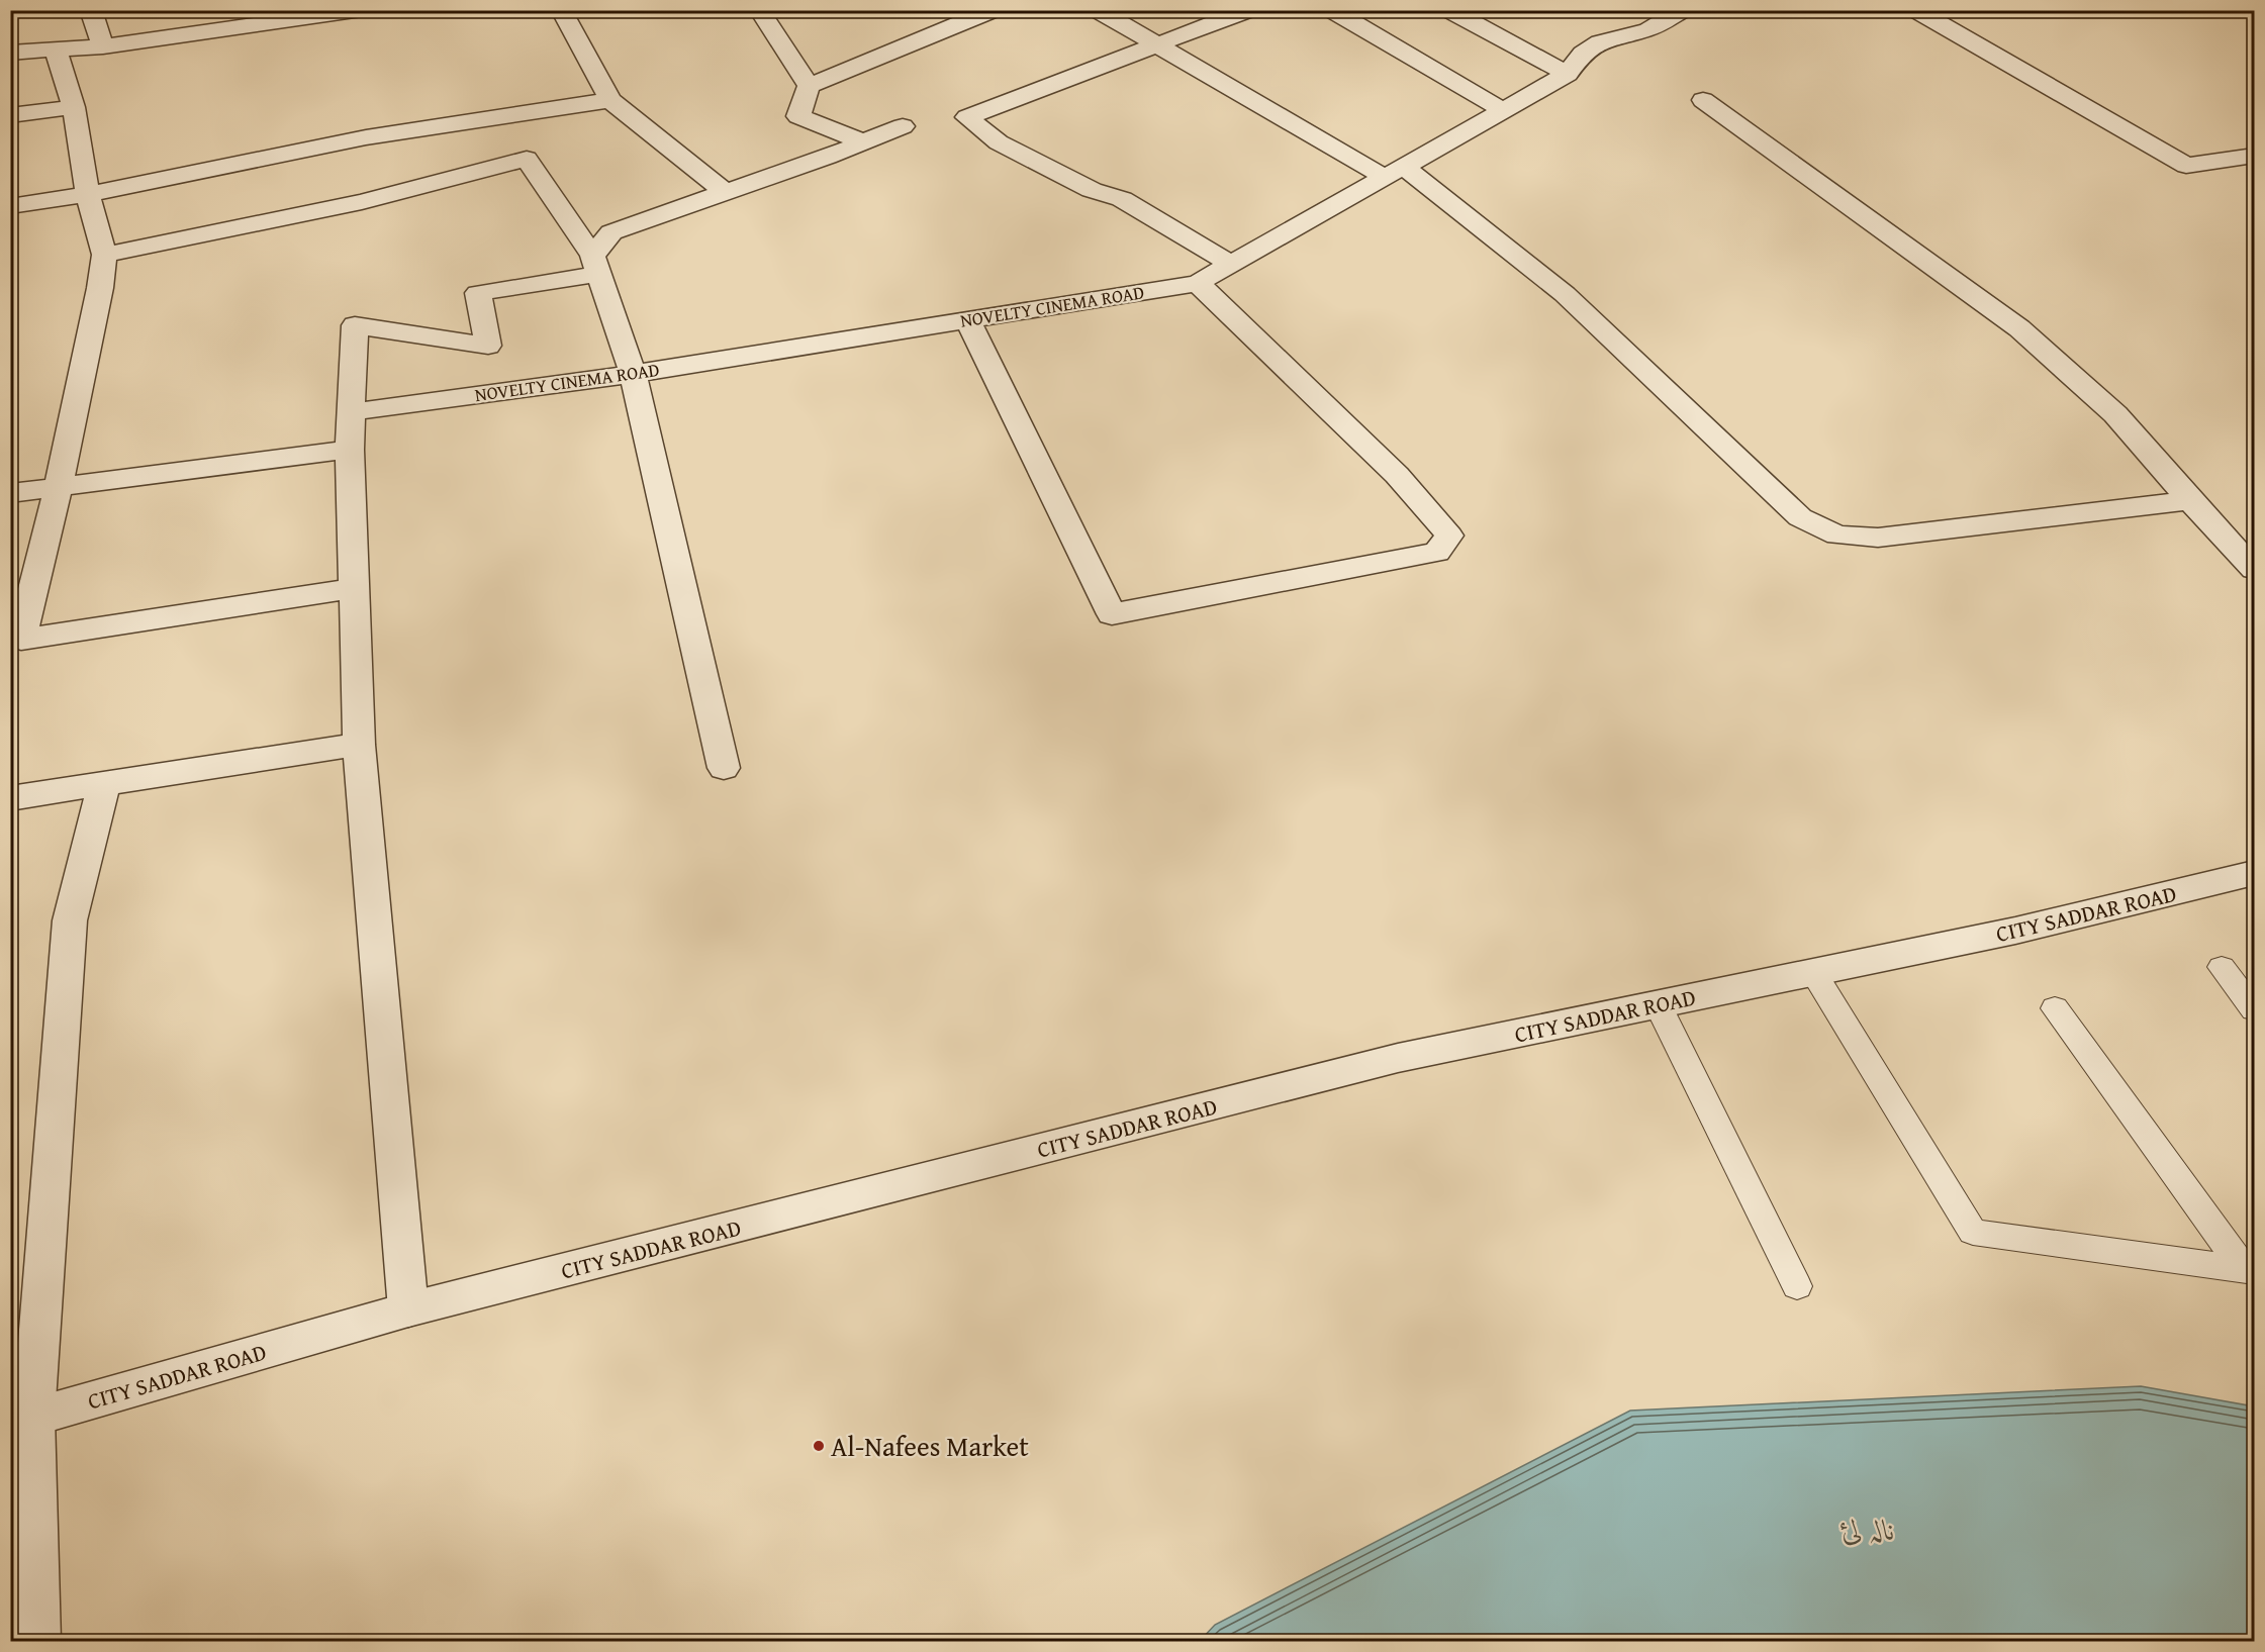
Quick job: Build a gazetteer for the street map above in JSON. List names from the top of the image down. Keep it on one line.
{"streets":{"street":["NOVELTY CINEMA ROAD","CITY SADDAR ROAD"]},"water":["نالہ لئ"],"places":["Al-Nafees Market"]}
